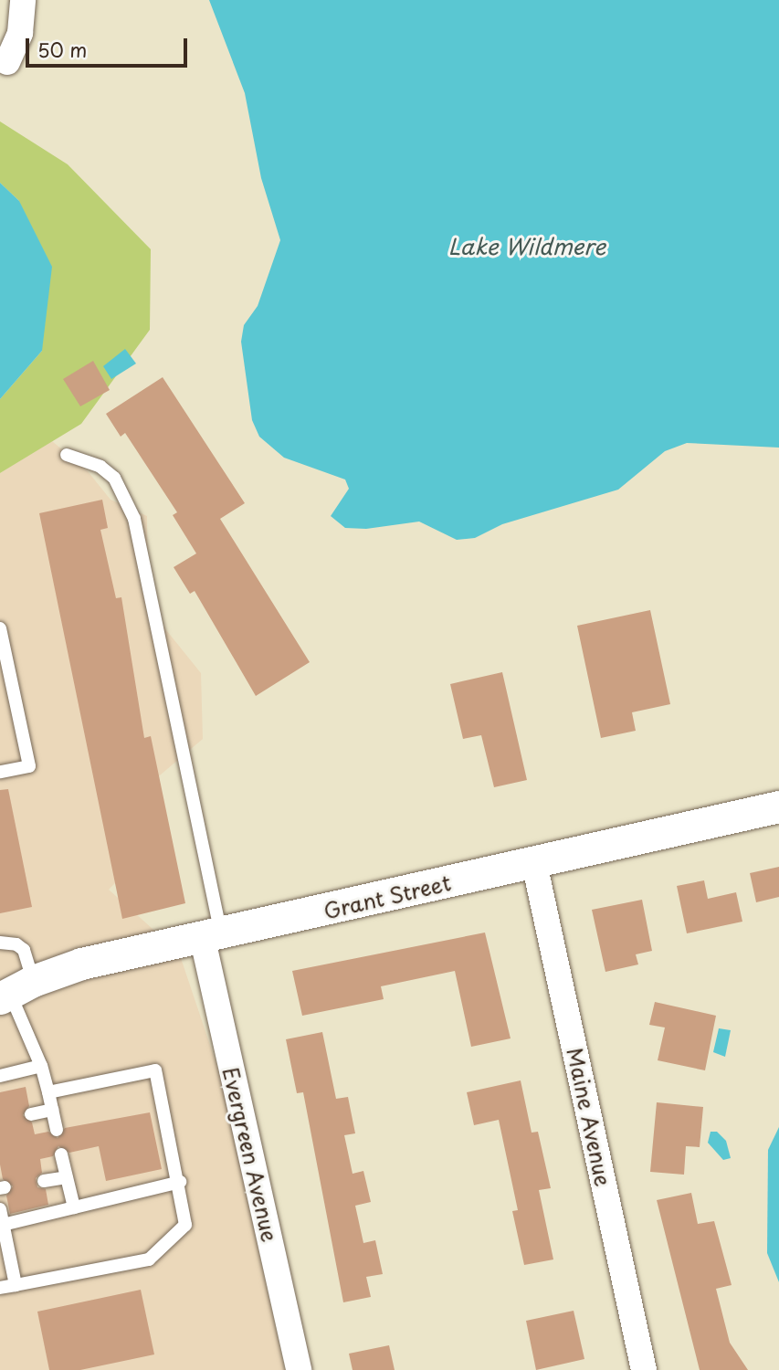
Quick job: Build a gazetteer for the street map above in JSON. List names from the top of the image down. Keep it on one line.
{"streets":{"street":["Grant Street","Maine Avenue","Evergreen Avenue"]},"crossings":[["Grant Street","Maine Avenue"],["Grant Street","Evergreen Avenue"]],"water":["Lake Wildmere"],"scale_bar":"50 m"}
